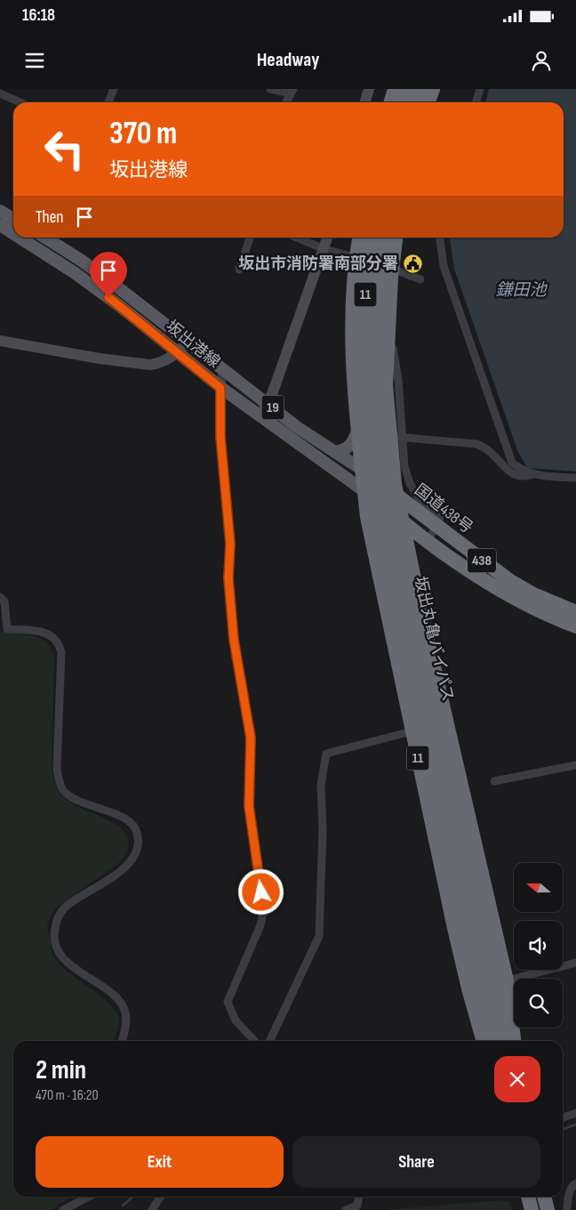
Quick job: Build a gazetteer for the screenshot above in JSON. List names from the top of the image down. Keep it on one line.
{"streets":{"highway":["11","国道438号","438","坂出丸亀バイパス"],"main road":["坂出港線","19"]},"crossings":[["11","坂出港線"],["11","国道438号"],["坂出港線","国道438号"]],"water":["鎌田池"],"places":{"public building":["坂出市消防署南部分署"]},"north":"left","page":{"status":"16:18","header":"Headway","turn":["370 m","坂出港線"],"then":"Then","heading":["2 min","470 m · 16:20"],"buttons":["Exit","Share"]}}
